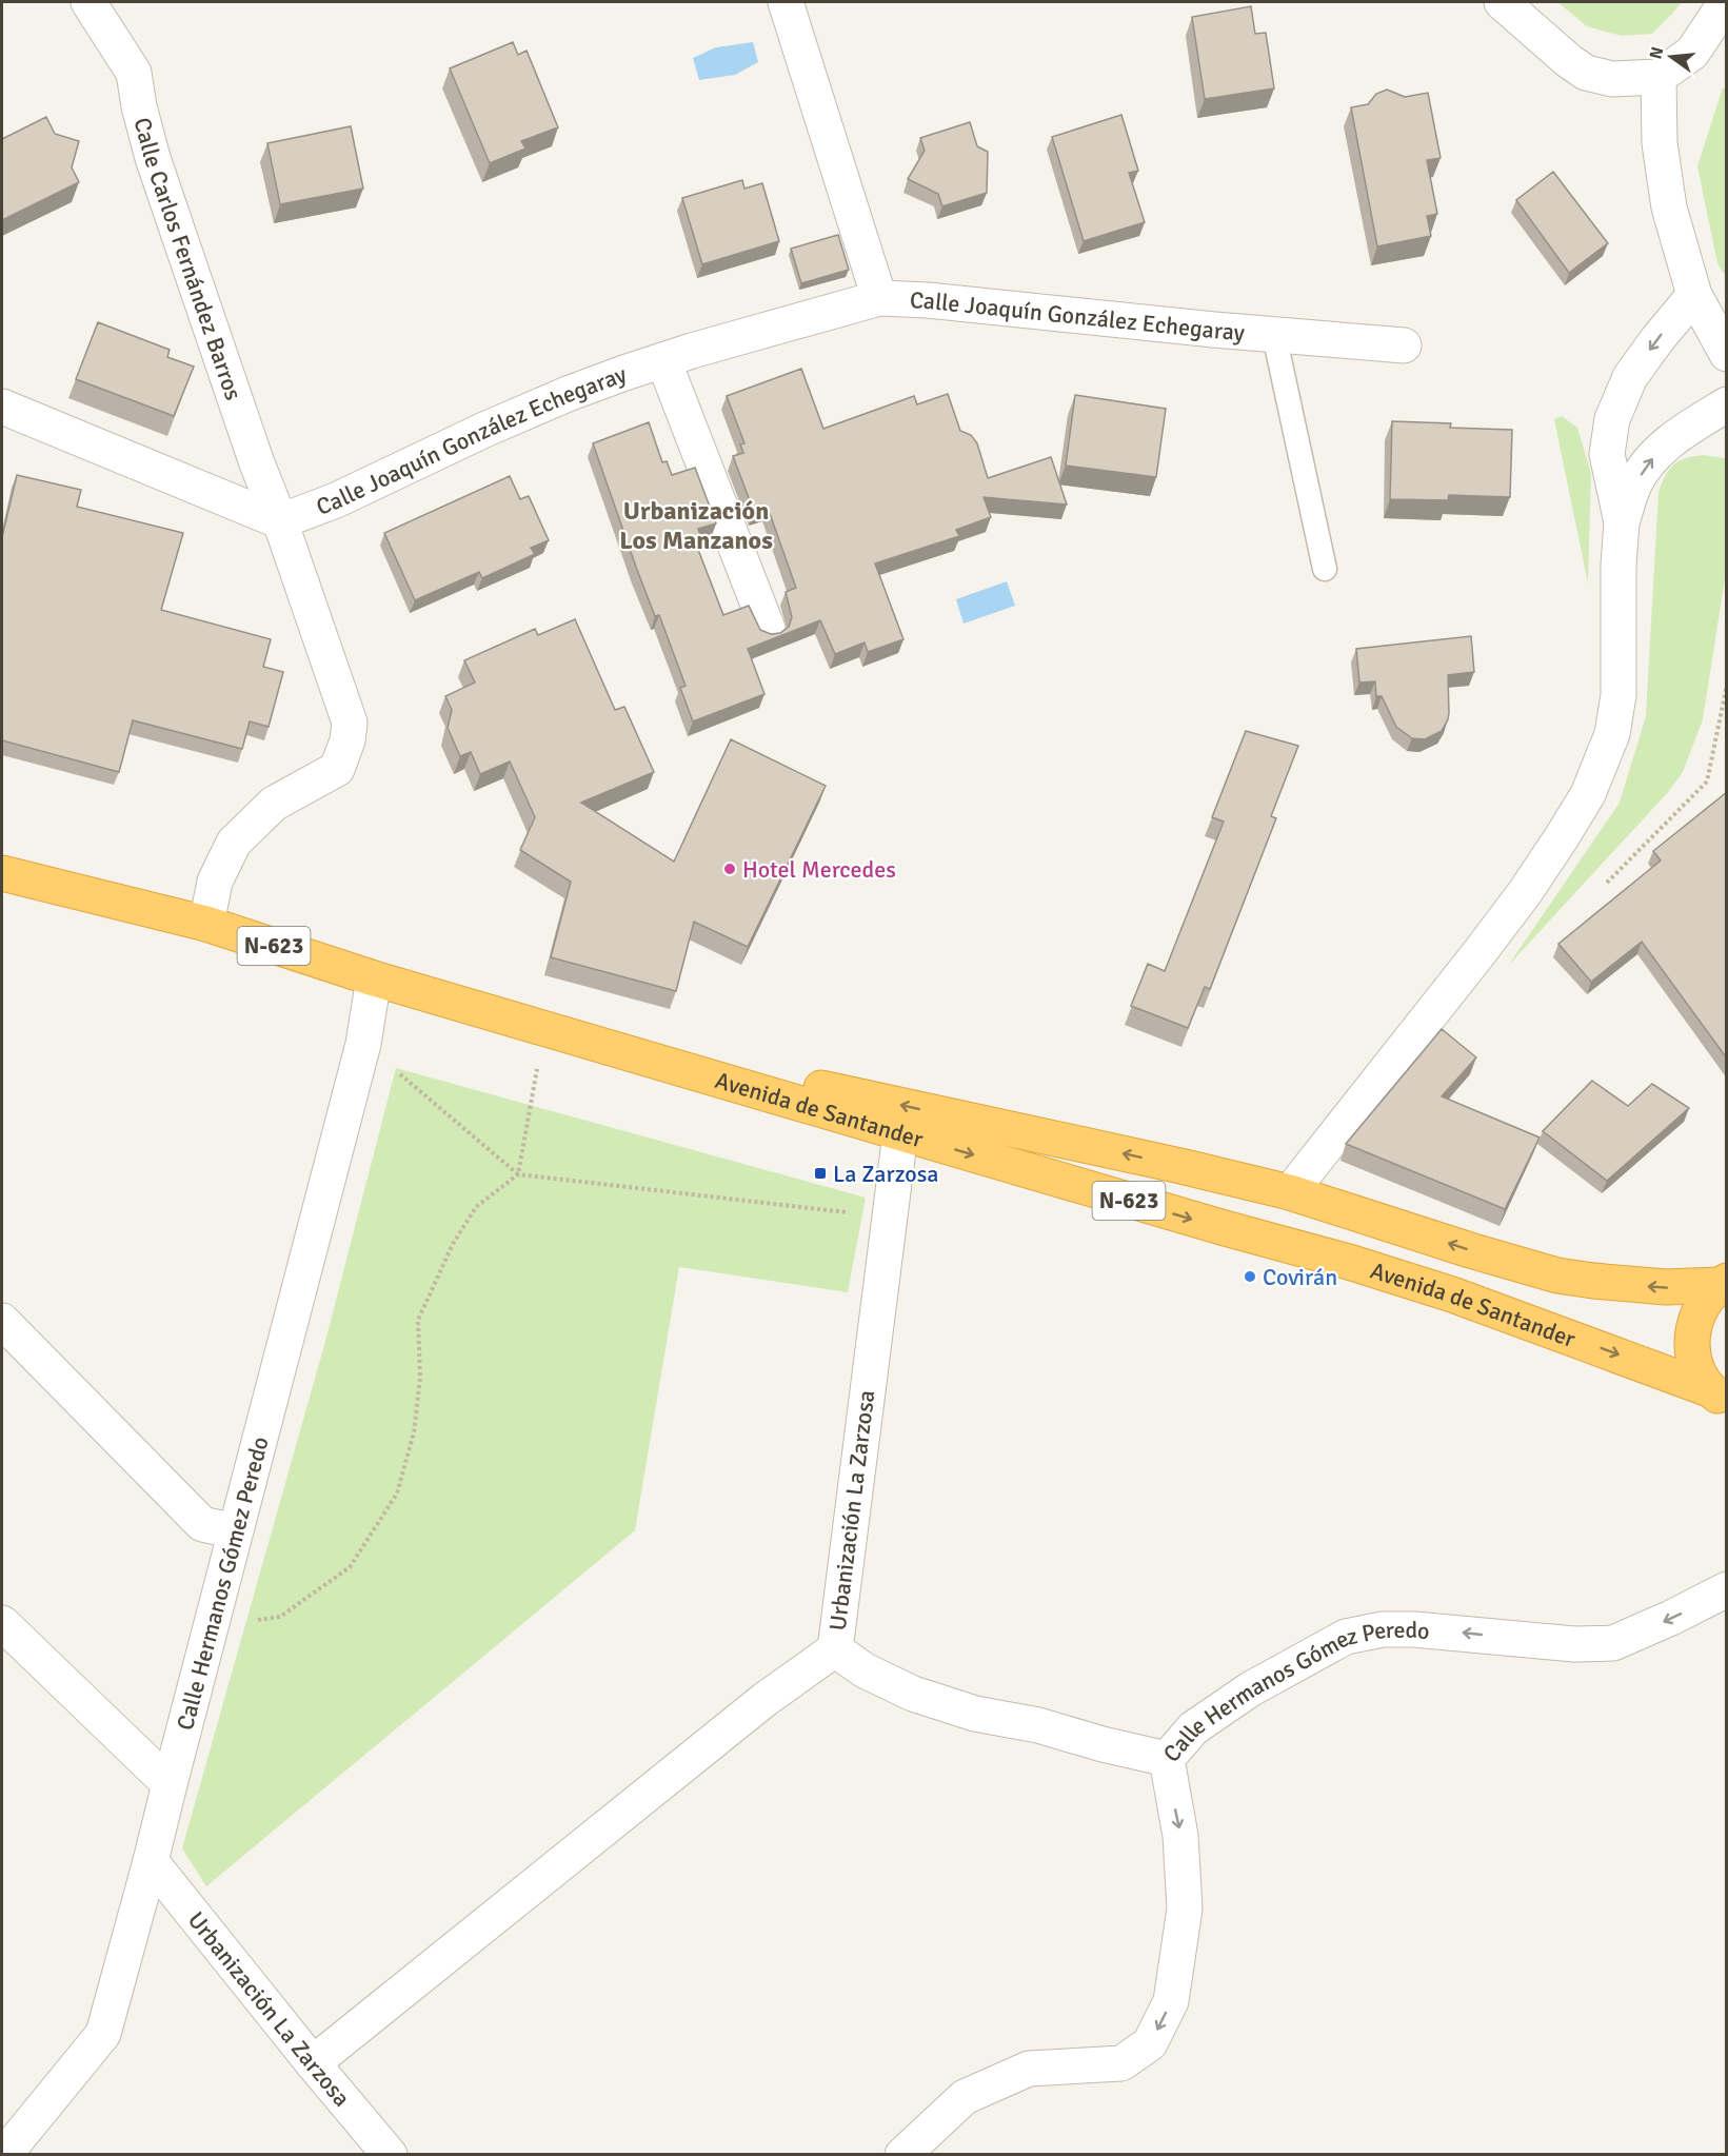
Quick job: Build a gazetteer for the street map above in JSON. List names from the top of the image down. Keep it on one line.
{"streets":{"highway":["N-623","Avenida de Santander"],"street":["Calle Carlos Fernández Barros","Calle Joaquín González Echegaray","Urbanización La Zarzosa","Calle Hermanos Gómez Peredo"]},"crossings":[["Calle Carlos Fernández Barros","Calle Joaquín González Echegaray"],["Calle Carlos Fernández Barros","Avenida de Santander"],["N-623","Avenida de Santander"],["Avenida de Santander","Urbanización La Zarzosa"],["Avenida de Santander","Calle Hermanos Gómez Peredo"],["Urbanización La Zarzosa","Calle Hermanos Gómez Peredo"]],"one_way":["Calle Hermanos Gómez Peredo"],"districts":["Urbanización Los Manzanos"],"places":{"other":["Hotel Mercedes","Covirán"],"transit":["La Zarzosa"]},"north":"left"}
